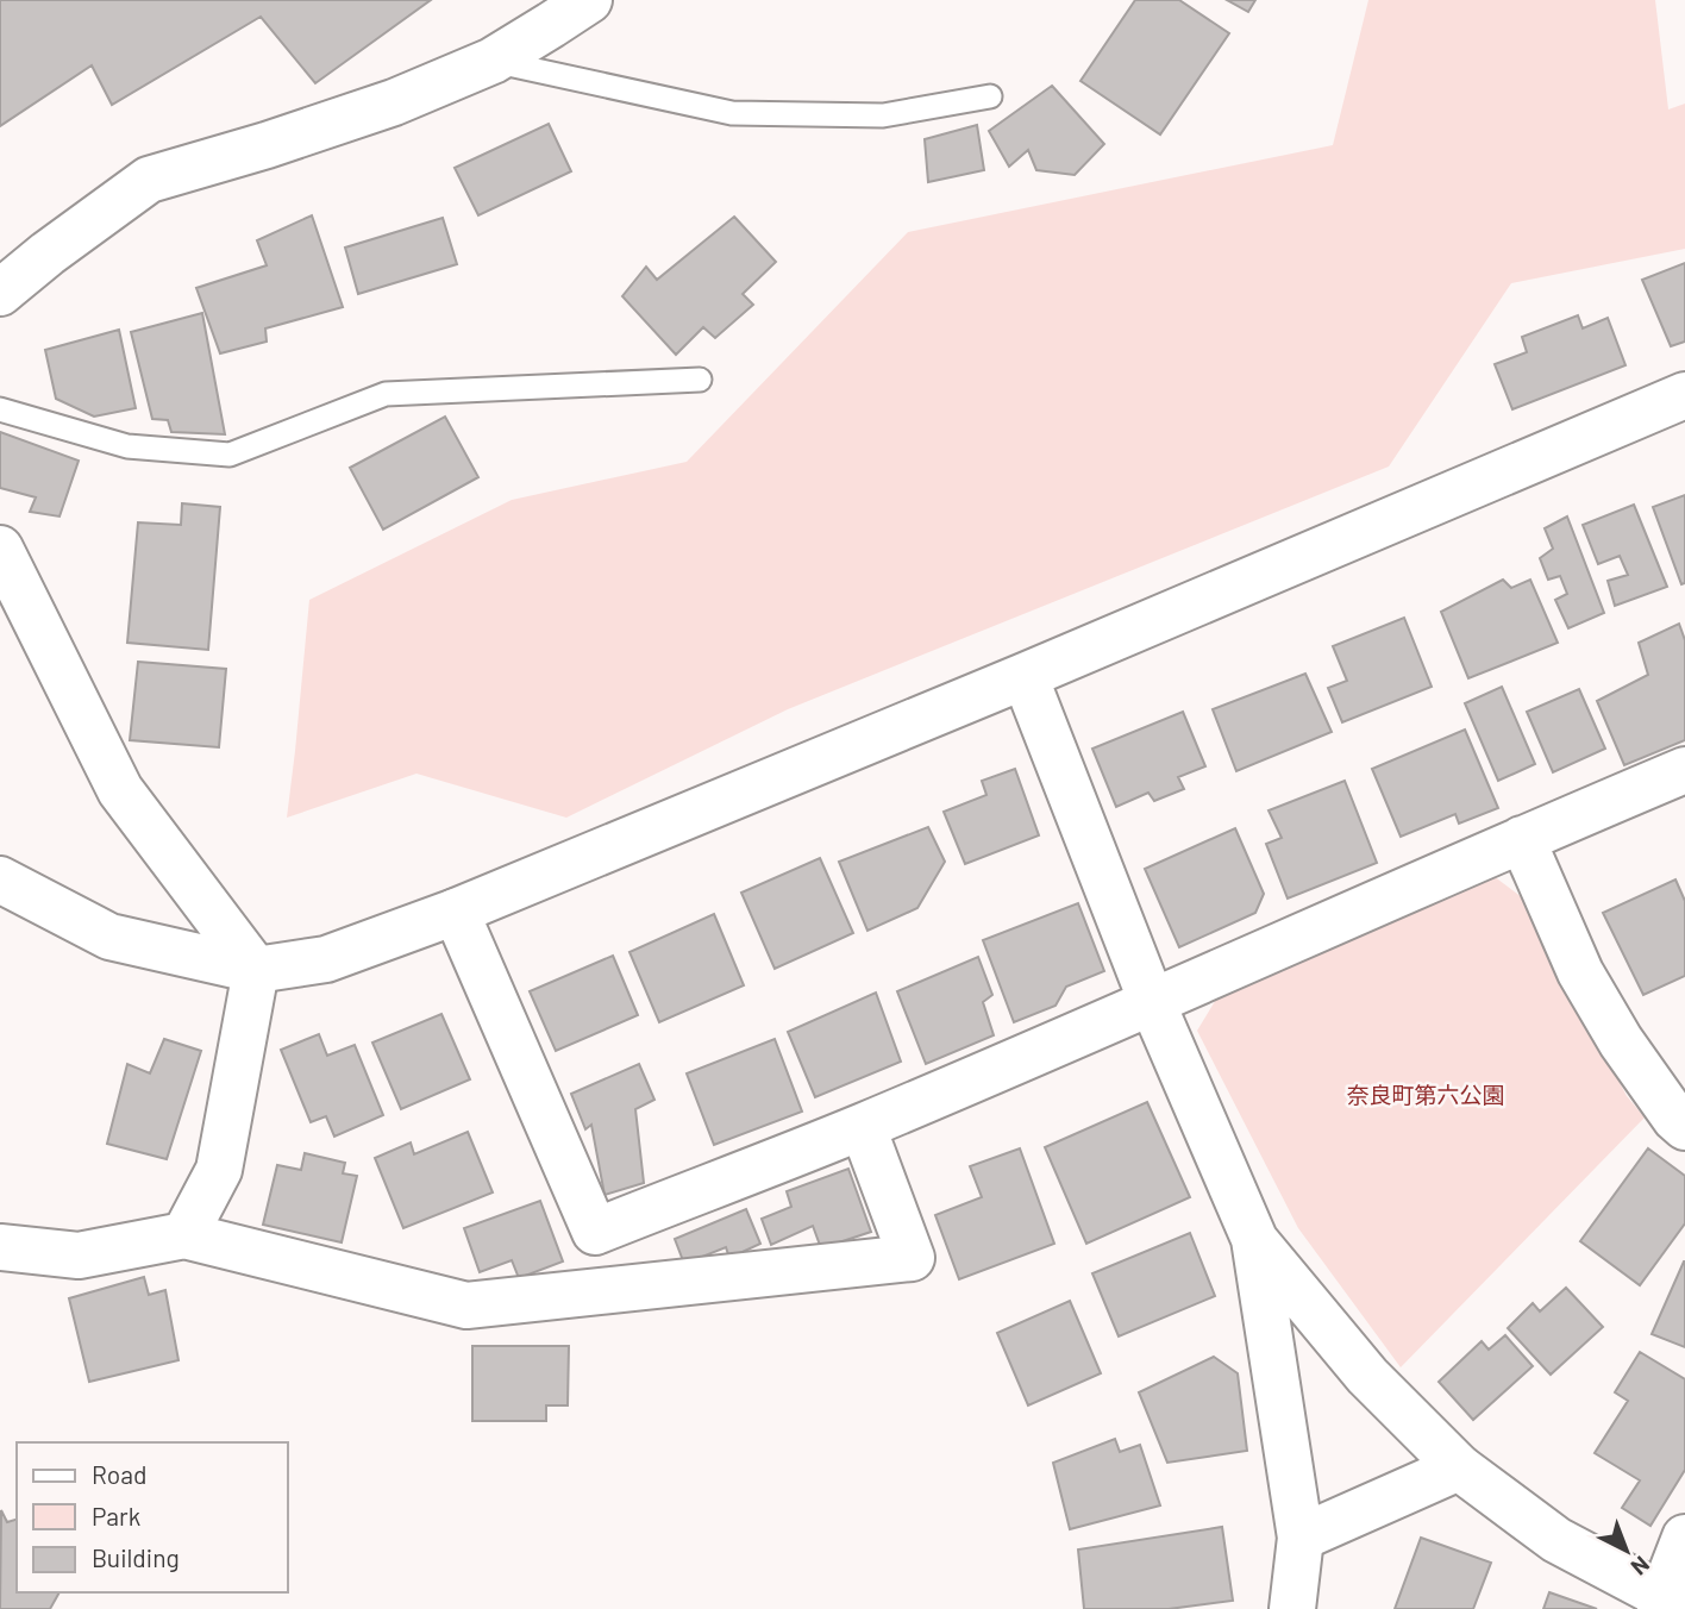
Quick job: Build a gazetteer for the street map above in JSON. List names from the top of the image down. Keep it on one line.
{"parks":["奈良町第六公園"],"legend":["Road","Park","Building"],"north":"bottom right"}
